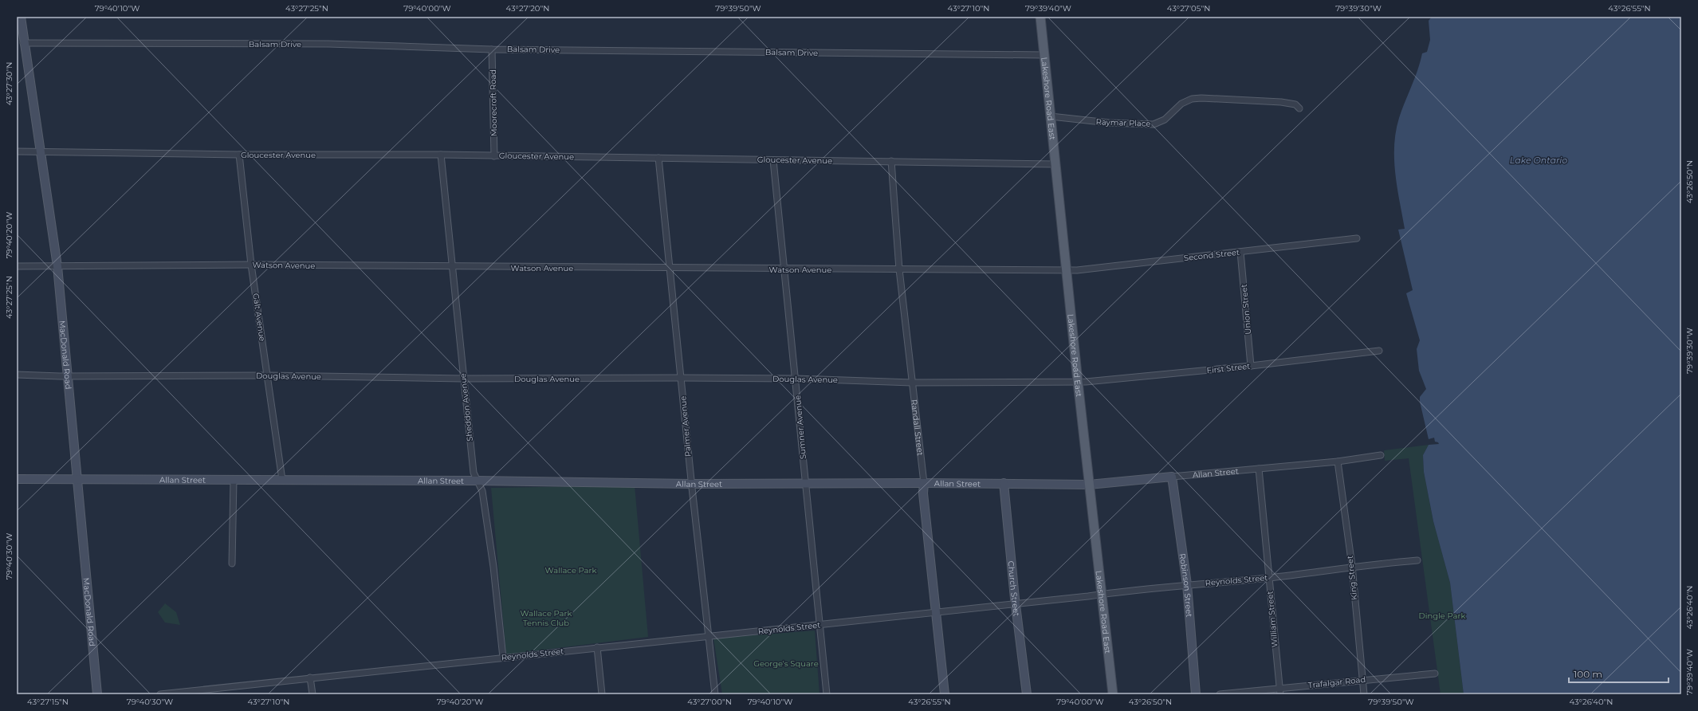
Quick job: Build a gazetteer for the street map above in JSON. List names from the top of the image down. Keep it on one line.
{"streets":{"main road":["Lakeshore Road East"],"street":["Balsam Drive","Moorecroft Road","Raymar Place","Gloucester Avenue","Second Street","Watson Avenue","Union Street","Galt Avenue","MacDonald Road","First Street","Douglas Avenue","Sheddon Avenue","Palmer Avenue","Sumner Avenue","Randall Street","Allan Street","King Street","Reynolds Street","Robinson Street","Church Street","William Street","Trafalgar Road"]},"crossings":[["Balsam Drive","Lakeshore Road East"],["Balsam Drive","Moorecroft Road"],["Balsam Drive","MacDonald Road"],["Lakeshore Road East","Raymar Place"],["Lakeshore Road East","Gloucester Avenue"],["Lakeshore Road East","Second Street"],["Lakeshore Road East","Watson Avenue"],["Lakeshore Road East","First Street"],["Lakeshore Road East","Douglas Avenue"],["Lakeshore Road East","Allan Street"],["Lakeshore Road East","Reynolds Street"],["Moorecroft Road","Gloucester Avenue"],["Gloucester Avenue","Galt Avenue"],["Gloucester Avenue","MacDonald Road"],["Gloucester Avenue","Sheddon Avenue"],["Gloucester Avenue","Palmer Avenue"],["Gloucester Avenue","Sumner Avenue"],["Gloucester Avenue","Randall Street"],["Second Street","Watson Avenue"],["Second Street","Union Street"],["Watson Avenue","Galt Avenue"],["Watson Avenue","MacDonald Road"],["Watson Avenue","Sheddon Avenue"],["Watson Avenue","Palmer Avenue"],["Watson Avenue","Sumner Avenue"],["Watson Avenue","Randall Street"],["Union Street","First Street"],["Galt Avenue","Douglas Avenue"],["Galt Avenue","Allan Street"],["MacDonald Road","Douglas Avenue"],["MacDonald Road","Allan Street"],["First Street","Douglas Avenue"],["Douglas Avenue","Sheddon Avenue"],["Douglas Avenue","Palmer Avenue"],["Douglas Avenue","Sumner Avenue"],["Douglas Avenue","Randall Street"],["Sheddon Avenue","Allan Street"],["Sheddon Avenue","Reynolds Street"],["Palmer Avenue","Allan Street"],["Palmer Avenue","Reynolds Street"],["Sumner Avenue","Allan Street"],["Sumner Avenue","Reynolds Street"],["Randall Street","Allan Street"],["Randall Street","Reynolds Street"],["Allan Street","King Street"],["Allan Street","Robinson Street"],["Allan Street","Church Street"],["Allan Street","William Street"],["King Street","Reynolds Street"],["King Street","Trafalgar Road"],["Reynolds Street","Robinson Street"],["Reynolds Street","Church Street"],["Reynolds Street","William Street"],["William Street","Trafalgar Road"]],"water":["Lake Ontario"],"parks":["Wallace Park","Wallace Park Tennis Club","Dingle Park","George's Square"],"scale_bar":"100 m","coordinates":["79°40'10\"W","43°27'25\"N","79°40'00\"W","43°27'20\"N","79°39'50\"W","43°27'10\"N","79°39'40\"W","43°27'05\"N","79°39'30\"W","43°26'55\"N","43°27'30\"N","43°26'50\"N","79°40'20\"W","79°40'30\"W","43°26'40\"N","43°27'15\"N","43°27'00\"N"]}
